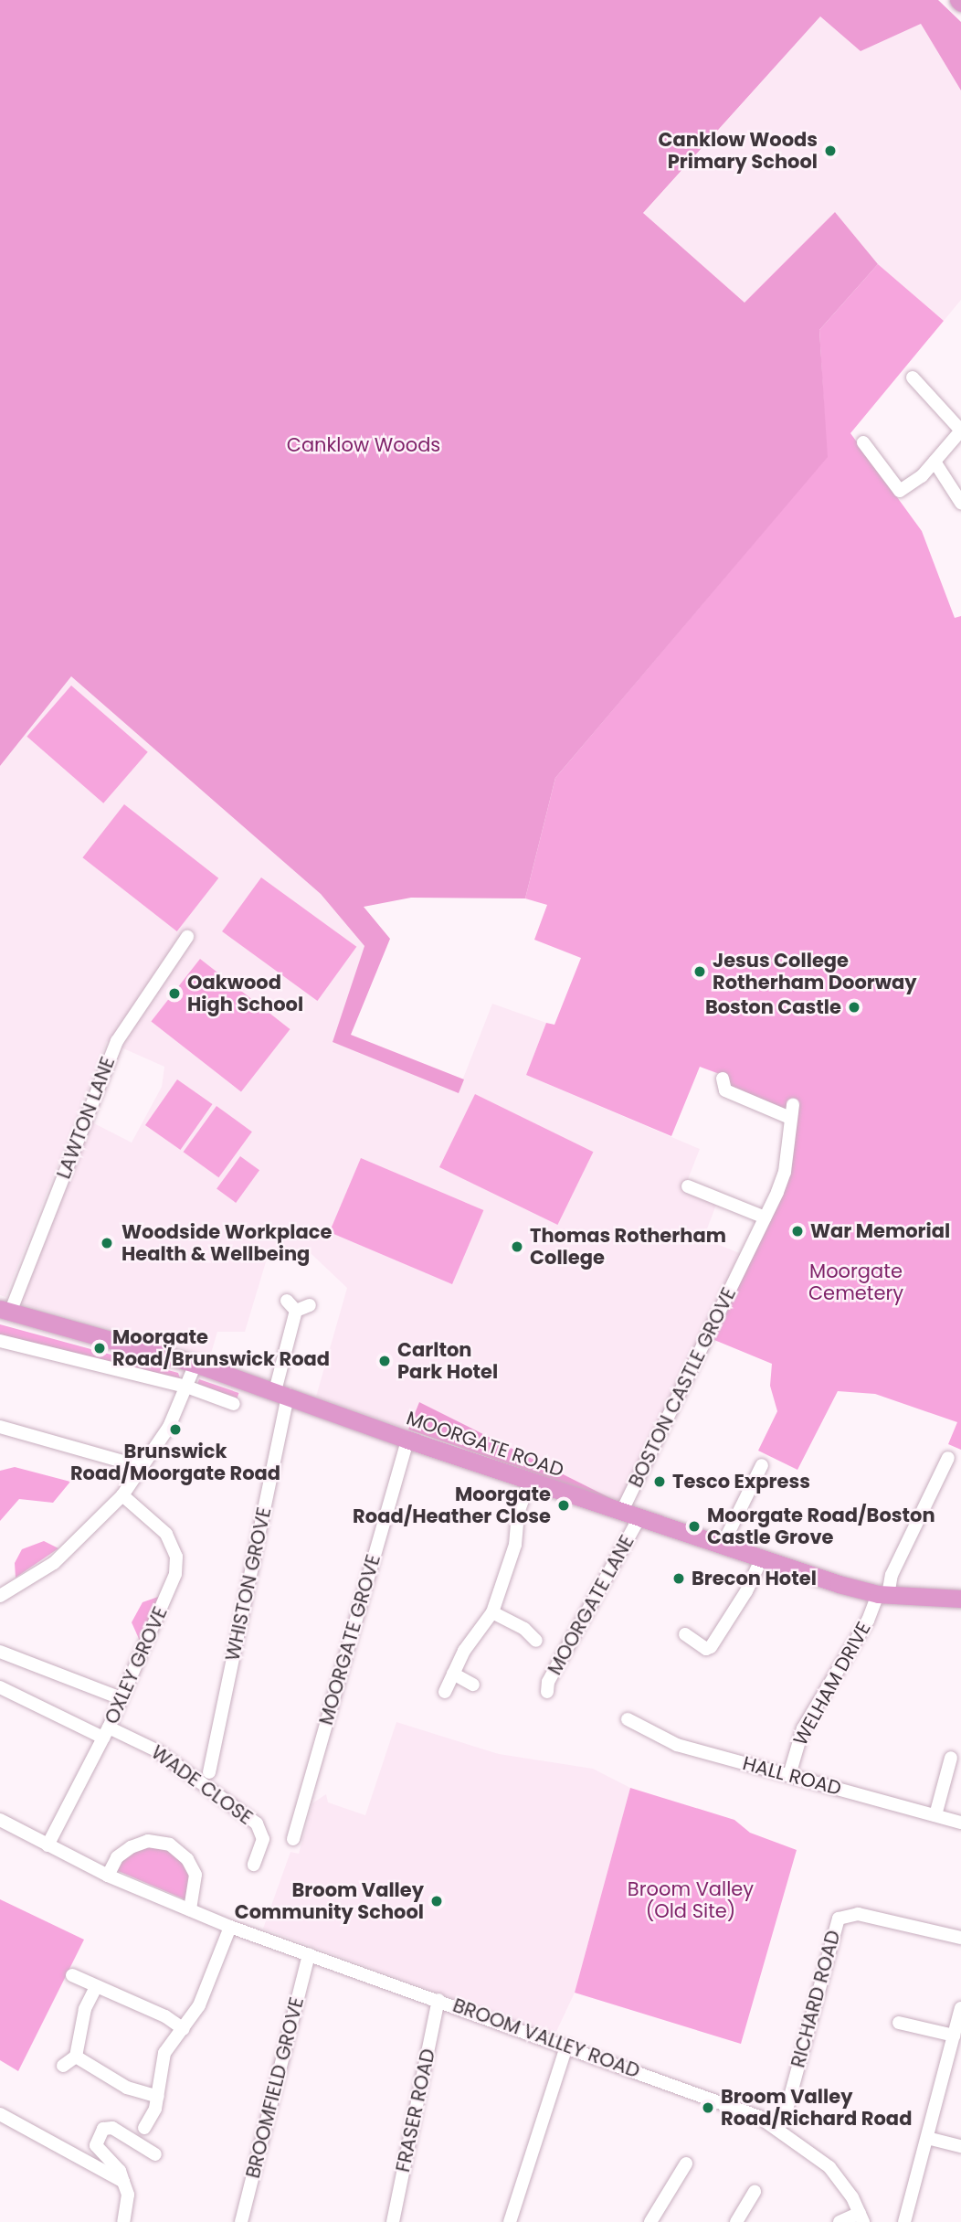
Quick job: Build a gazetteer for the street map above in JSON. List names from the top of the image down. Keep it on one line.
{"streets":{"main road":["MOORGATE ROAD"],"street":["LAWTON LANE","BOSTON CASTLE GROVE","WHISTON GROVE","MOORGATE LANE","MOORGATE GROVE","OXLEY GROVE","WELHAM DRIVE","HALL ROAD","WADE CLOSE","RICHARD ROAD","BROOM VALLEY ROAD","BROOMFIELD GROVE","FRASER ROAD"]},"crossings":[["LAWTON LANE","MOORGATE ROAD"],["BOSTON CASTLE GROVE","MOORGATE ROAD"],["MOORGATE ROAD","WHISTON GROVE"],["MOORGATE ROAD","MOORGATE LANE"],["MOORGATE ROAD","MOORGATE GROVE"],["MOORGATE ROAD","WELHAM DRIVE"],["OXLEY GROVE","WADE CLOSE"],["OXLEY GROVE","BROOM VALLEY ROAD"],["WELHAM DRIVE","HALL ROAD"],["RICHARD ROAD","BROOM VALLEY ROAD"],["BROOM VALLEY ROAD","BROOMFIELD GROVE"],["BROOM VALLEY ROAD","FRASER ROAD"]],"parks":["Canklow Woods","Moorgate Cemetery","Broom Valley (Old Site)"],"places":["Canklow Woods Primary School","Jesus College Rotherham Doorway","Oakwood High School","Boston Castle","War Memorial","Woodside Workplace Health & Wellbeing","Thomas Rotherham College","Moorgate Road/Brunswick Road","Carlton Park Hotel","Brunswick Road/Moorgate Road","Tesco Express","Moorgate Road/Heather Close","Moorgate Road/Boston Castle Grove","Brecon Hotel","Broom Valley Community School","Broom Valley Road/Richard Road"]}
